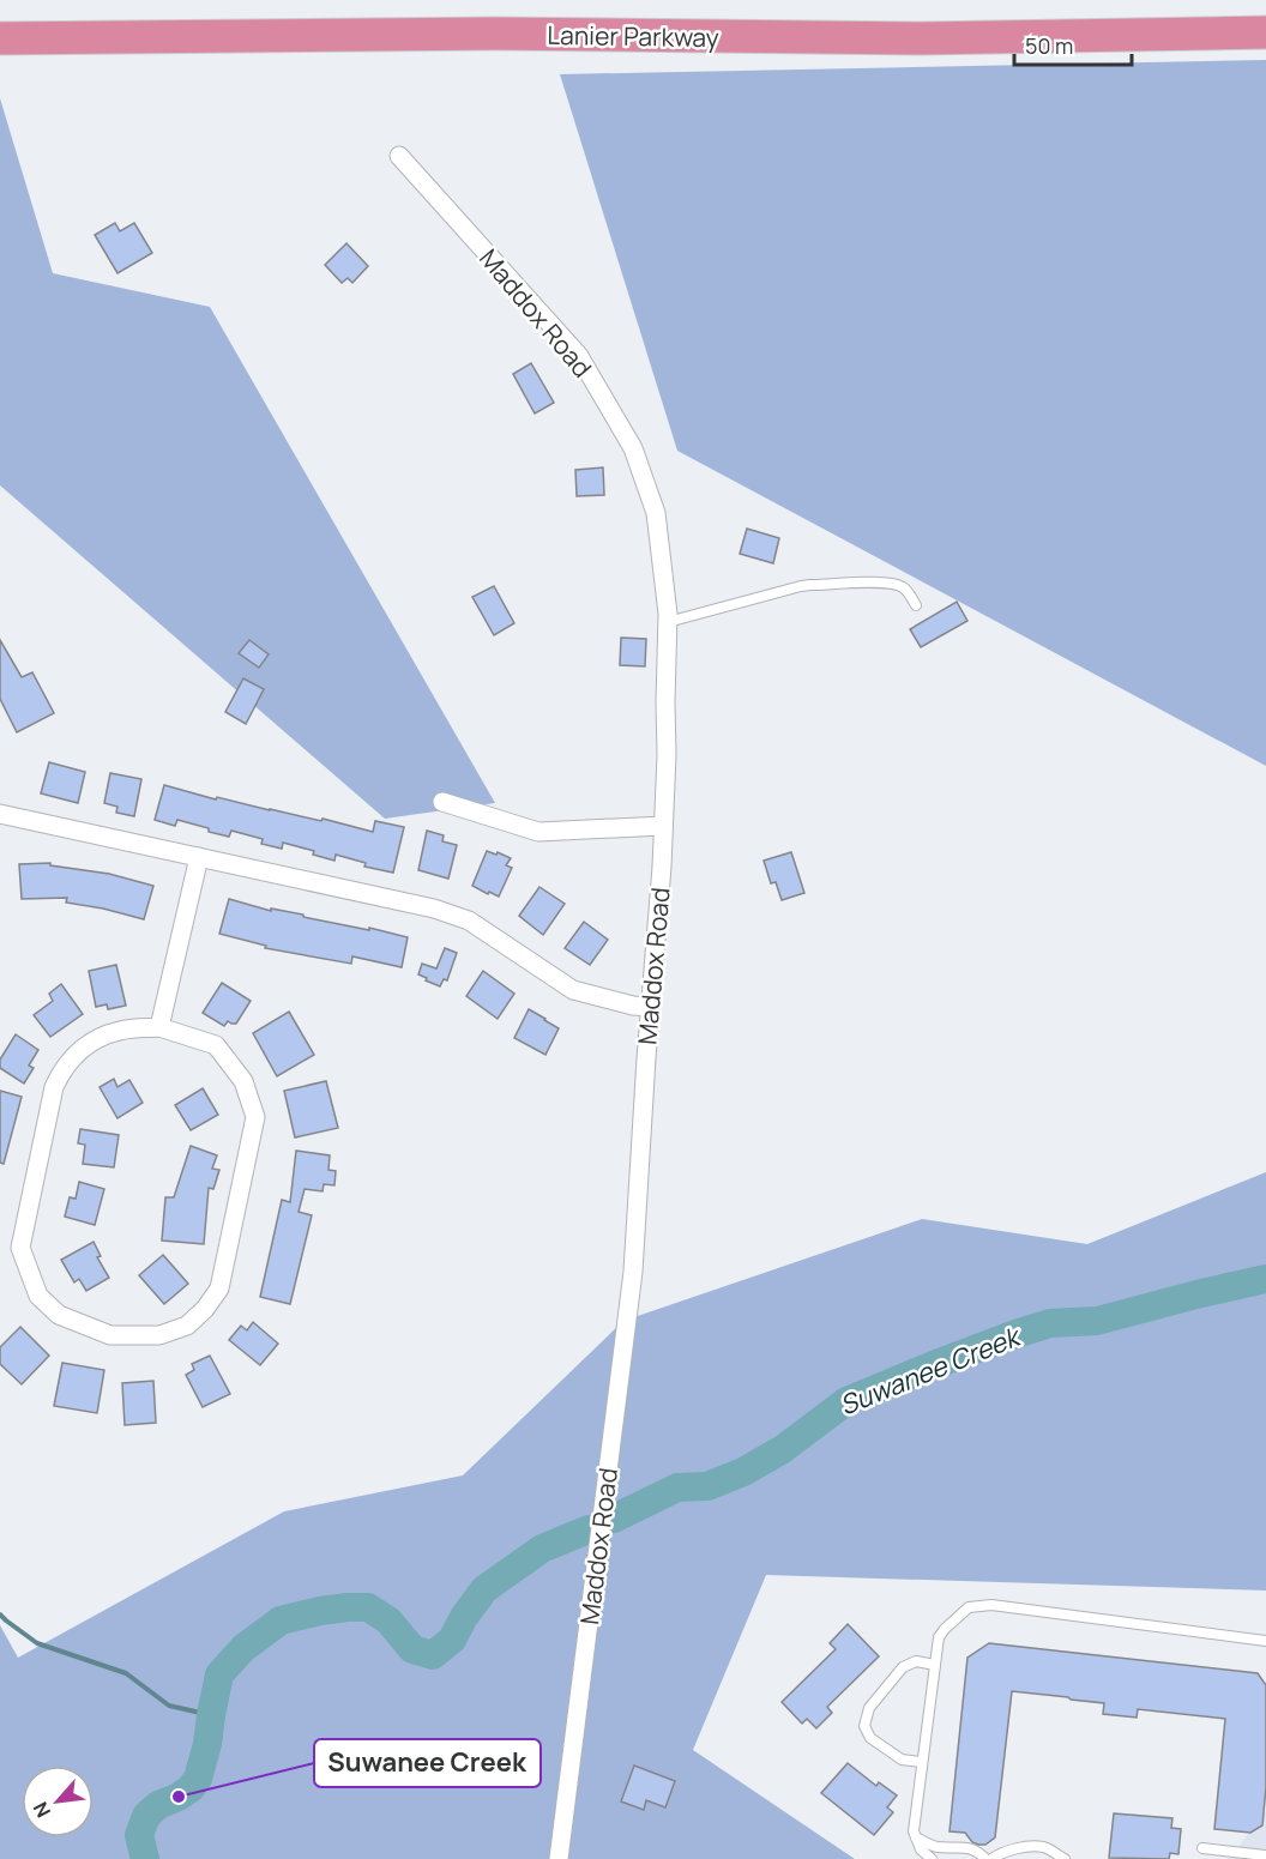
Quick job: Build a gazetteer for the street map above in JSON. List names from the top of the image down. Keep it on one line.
{"streets":{"highway":["Lanier Parkway"],"street":["Maddox Road"]},"water":["Suwanee Creek"],"places":["Suwanee Creek"],"scale_bar":"50 m","north":"bottom left"}
